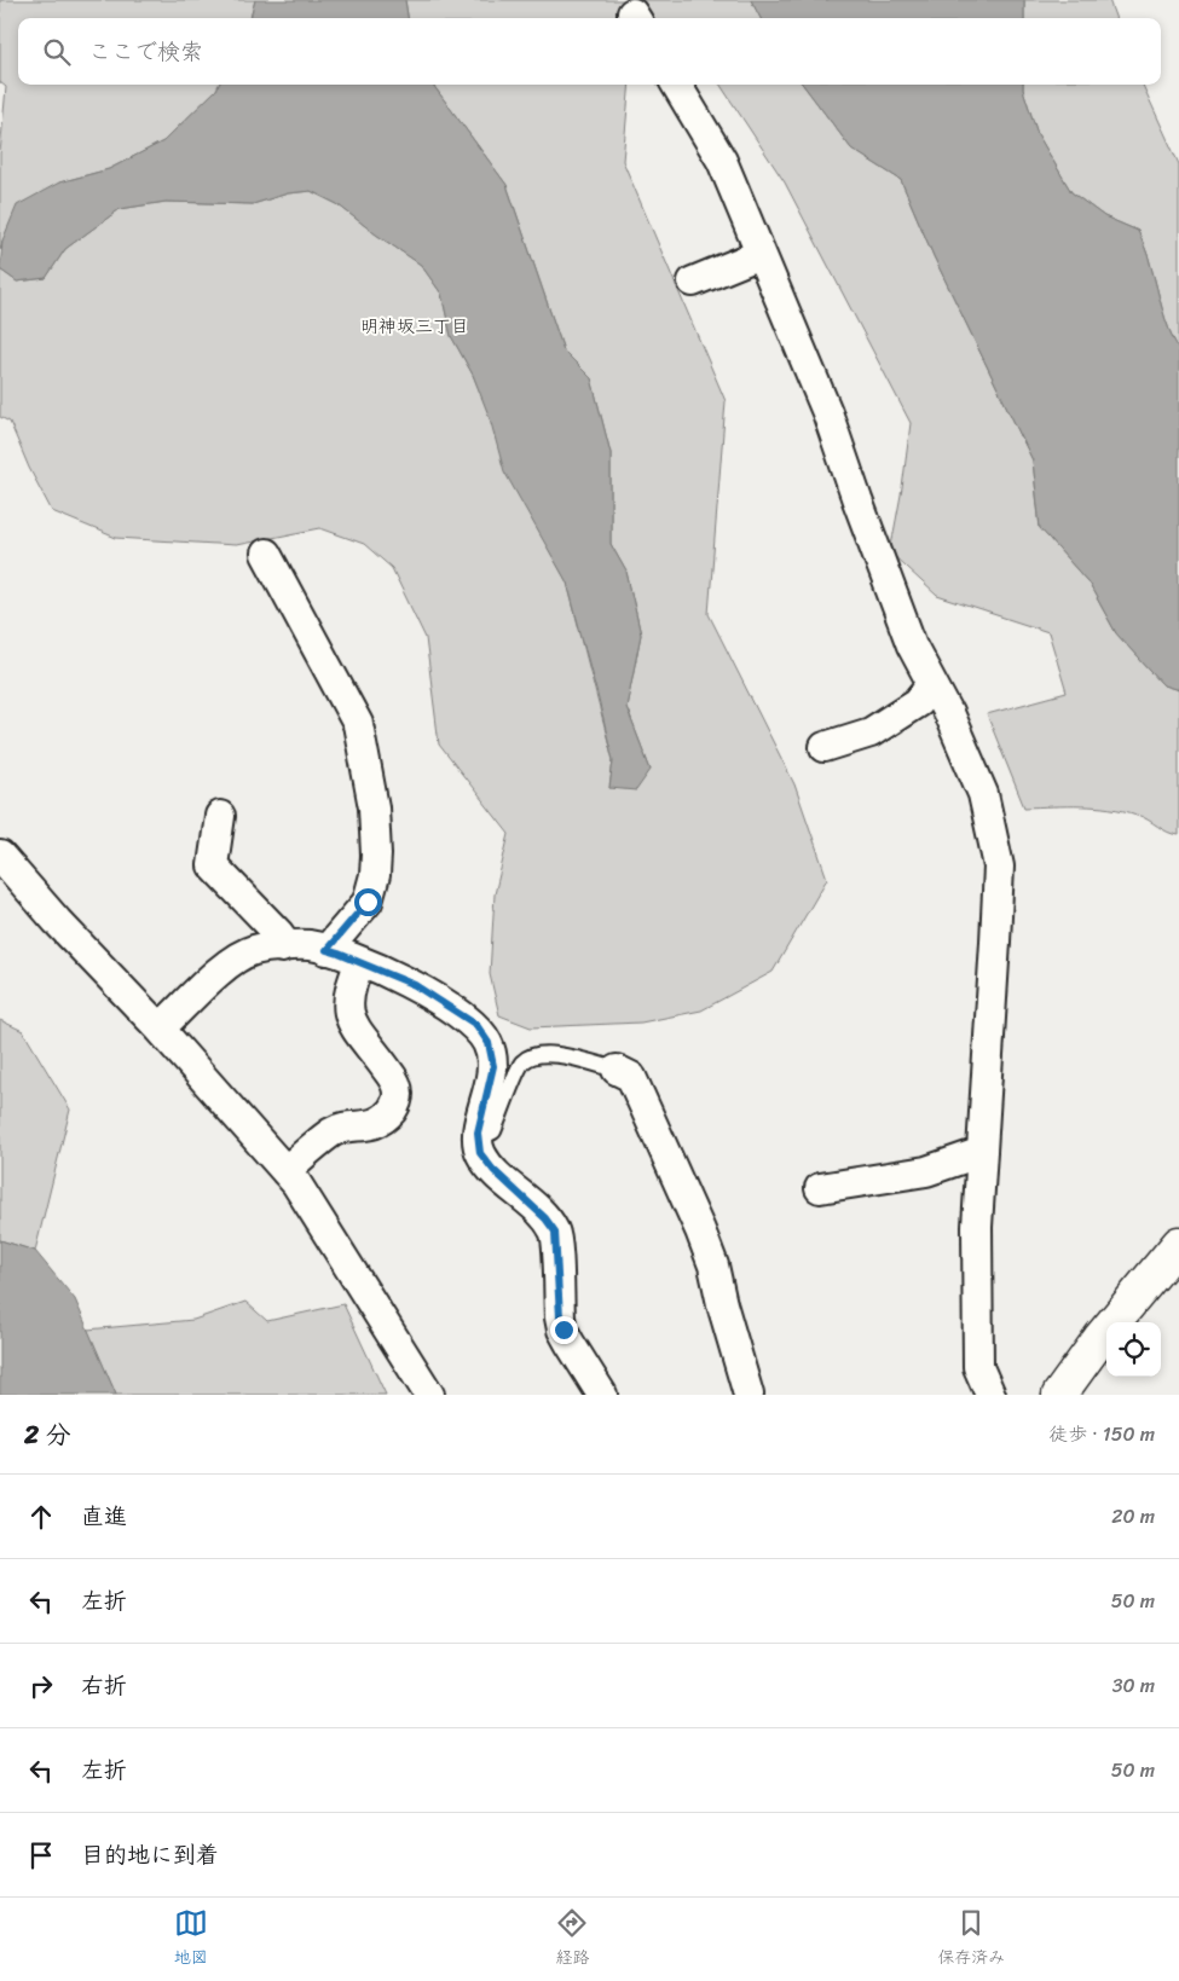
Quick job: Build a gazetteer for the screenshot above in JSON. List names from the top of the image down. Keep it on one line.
{"districts":["明神坂三丁目"],"page":{"search":"ここで検索","heading":["2 分","徒歩 · 150 m"],"list":[["直進","20 m"],["左折","50 m"],["右折","30 m"],["左折","50 m"],"目的地に到着"],"nav":["地図","経路","保存済み"]}}
